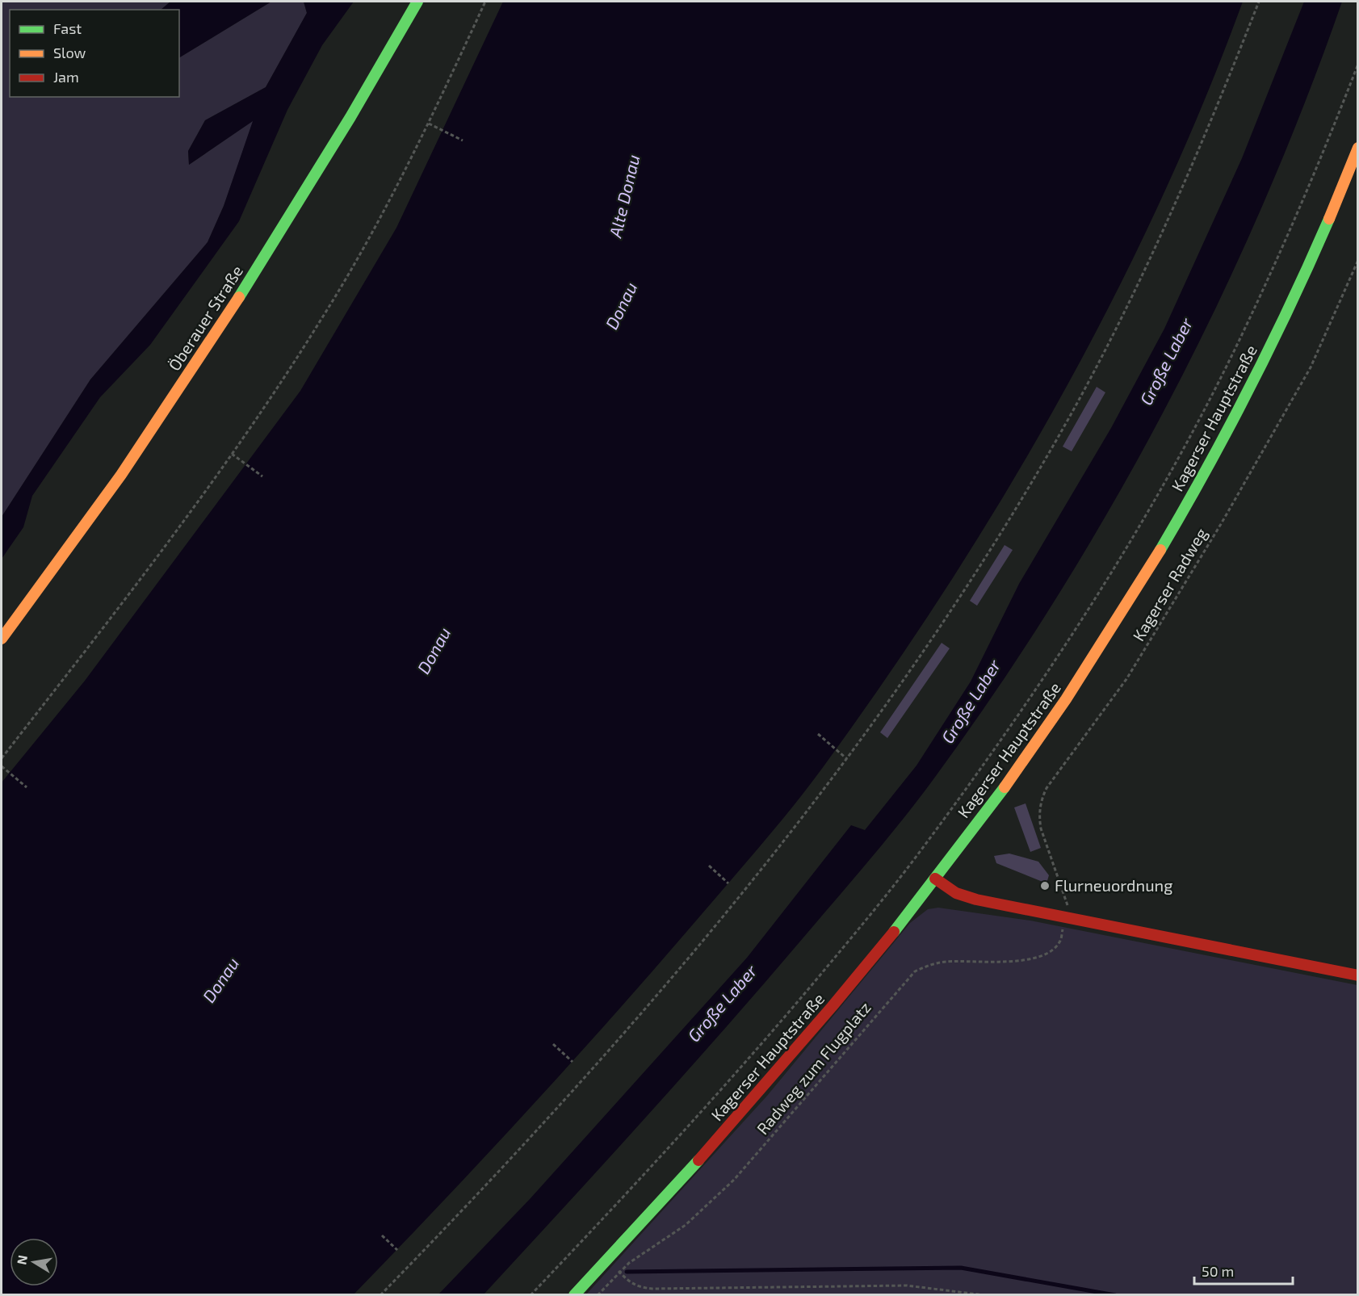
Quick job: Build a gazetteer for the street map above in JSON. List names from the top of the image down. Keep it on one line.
{"streets":{"street":["Öberauer Straße","Kagerser Hauptstraße"],"path":["Kagerser Radweg","Radweg zum Flugplatz"]},"crossings":[["Kagerser Radweg","Radweg zum Flugplatz"]],"water":["Alte Donau","Donau","Große Laber"],"places":["Flurneuordnung"],"legend":["Fast","Slow","Jam"],"scale_bar":"50 m","north":"left"}
